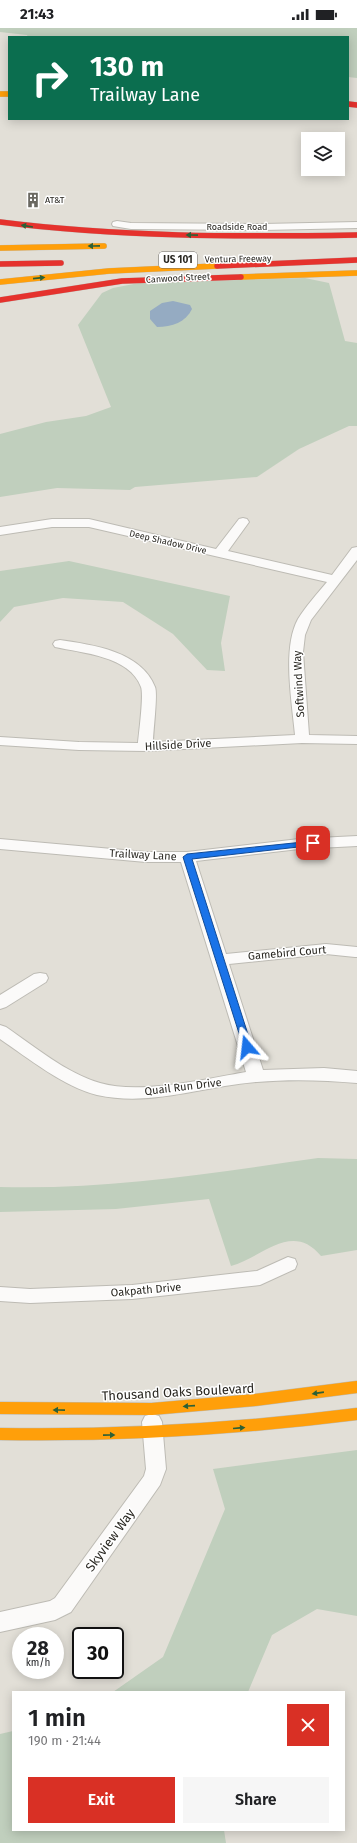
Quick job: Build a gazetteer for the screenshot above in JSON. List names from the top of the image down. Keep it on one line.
{"streets":{"main road":["Ventura Freeway","US 101","Canwood Street","Thousand Oaks Boulevard"],"street":["Roadside Road","Deep Shadow Drive","Softwind Way","Hillside Drive","Trailway Lane","Gamebird Court","Quail Run Drive","Oakpath Drive","Skyview Way"]},"crossings":[["Deep Shadow Drive","Softwind Way"],["Softwind Way","Hillside Drive"],["Thousand Oaks Boulevard","Skyview Way"]],"places":{"building":["AT&T"]},"page":{"status":"21:43","turn":["130 m","Trailway Lane"],"speed":"28 km/h","limit":"30","heading":["1 min","190 m · 21:44"],"buttons":["Exit","Share"]}}
